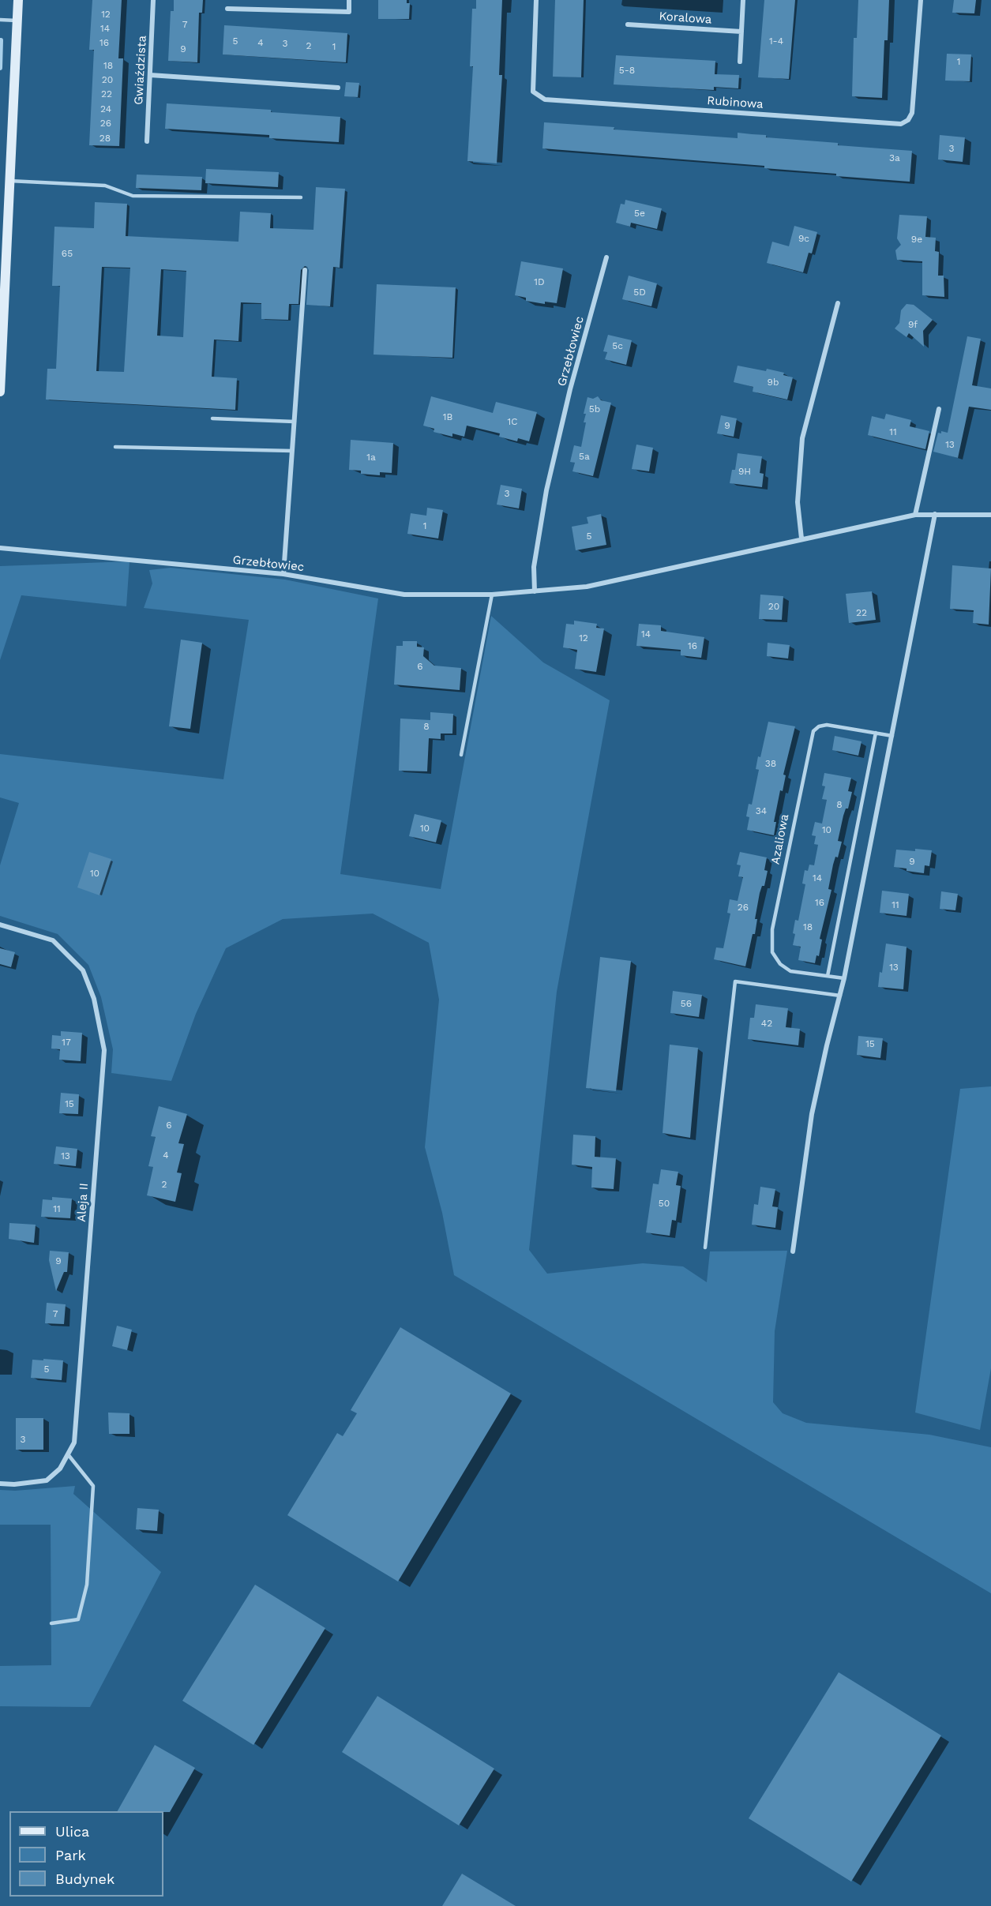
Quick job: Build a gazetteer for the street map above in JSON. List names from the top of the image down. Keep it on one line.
{"streets":{"street":["Koralowa","Gwiaździsta","Rubinowa","Grzebłowiec","Aleja II"],"lane":["Azaliowa"]},"house_numbers":["12","7","14","5","1-4","16","4","3","2","1","9","1","18","5-8","20","22","24","26","28","3","3a","5e","9c","9e","65","1D","5D","9f","5c","9b","5b","1B","1C","9","11","13","5a","1a","9H","3","1","5","20","22","14","12","16","6","8","38","8","34","10","10","9","10","14","16","11","26","18","13","56","42","17","15","15","6","4","13","2","50","11","9","7","5","3"],"legend":["Ulica","Park","Budynek"]}
